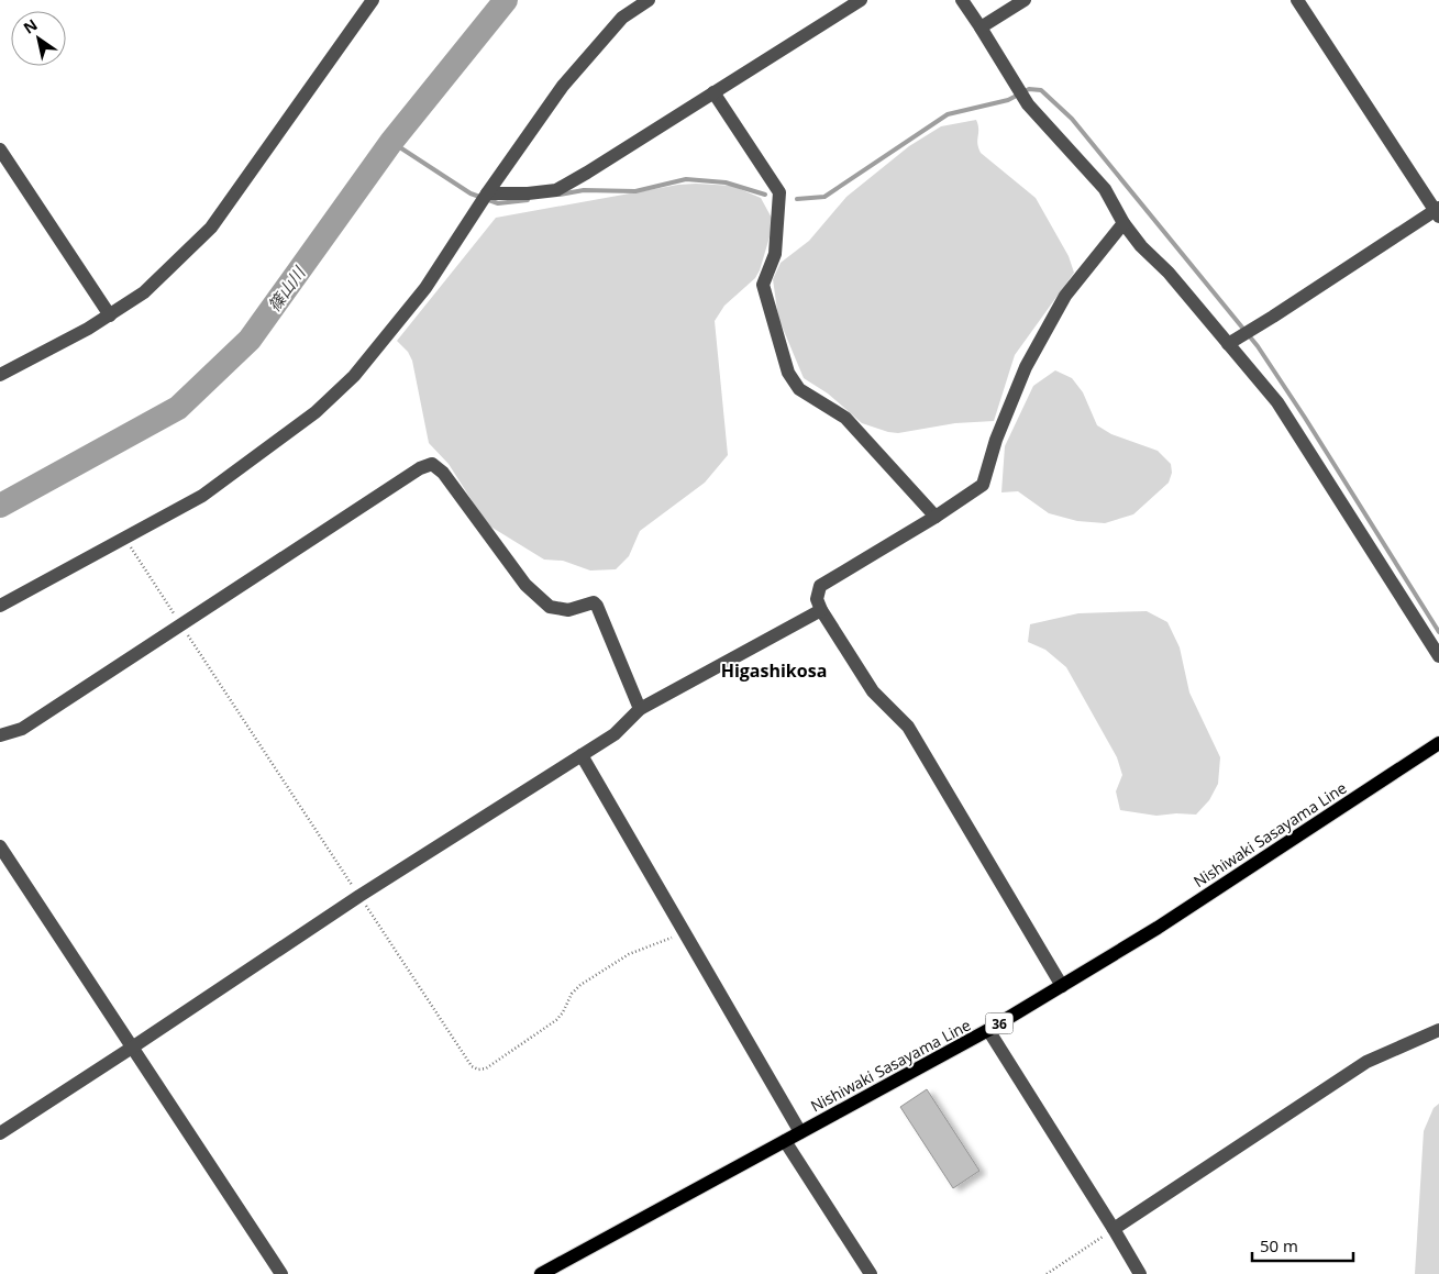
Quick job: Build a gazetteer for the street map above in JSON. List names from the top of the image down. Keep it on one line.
{"streets":{"main road":["Nishiwaki Sasayama Line","36"]},"districts":["Higashikosa"],"water":["篠山川"],"scale_bar":"50 m","north":"top left"}
